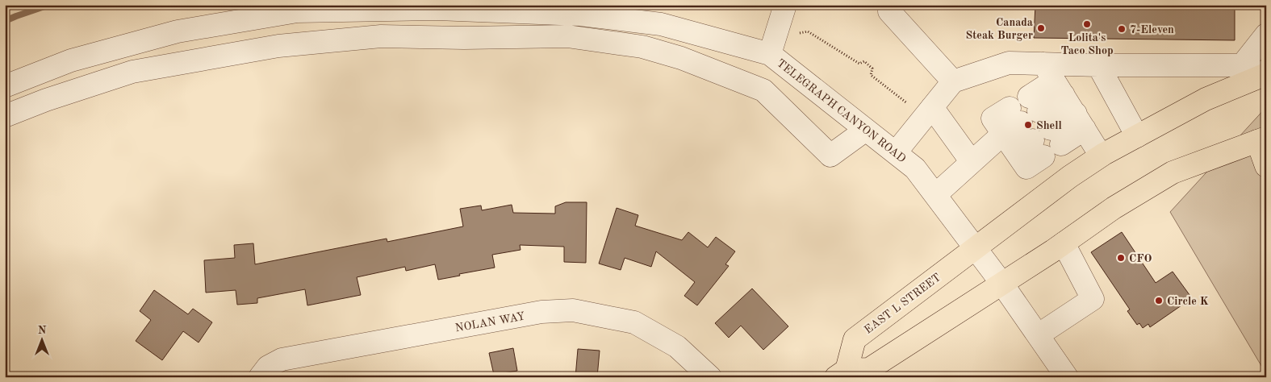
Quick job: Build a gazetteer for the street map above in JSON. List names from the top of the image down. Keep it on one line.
{"streets":{"main road":["EAST L STREET"],"street":["TELEGRAPH CANYON ROAD","NOLAN WAY"]},"crossings":[["TELEGRAPH CANYON ROAD","EAST L STREET"]],"places":["Lolita's Taco Shop","Canada Steak Burger","7-Eleven","Shell","CFO","Circle K"],"north":"top"}
